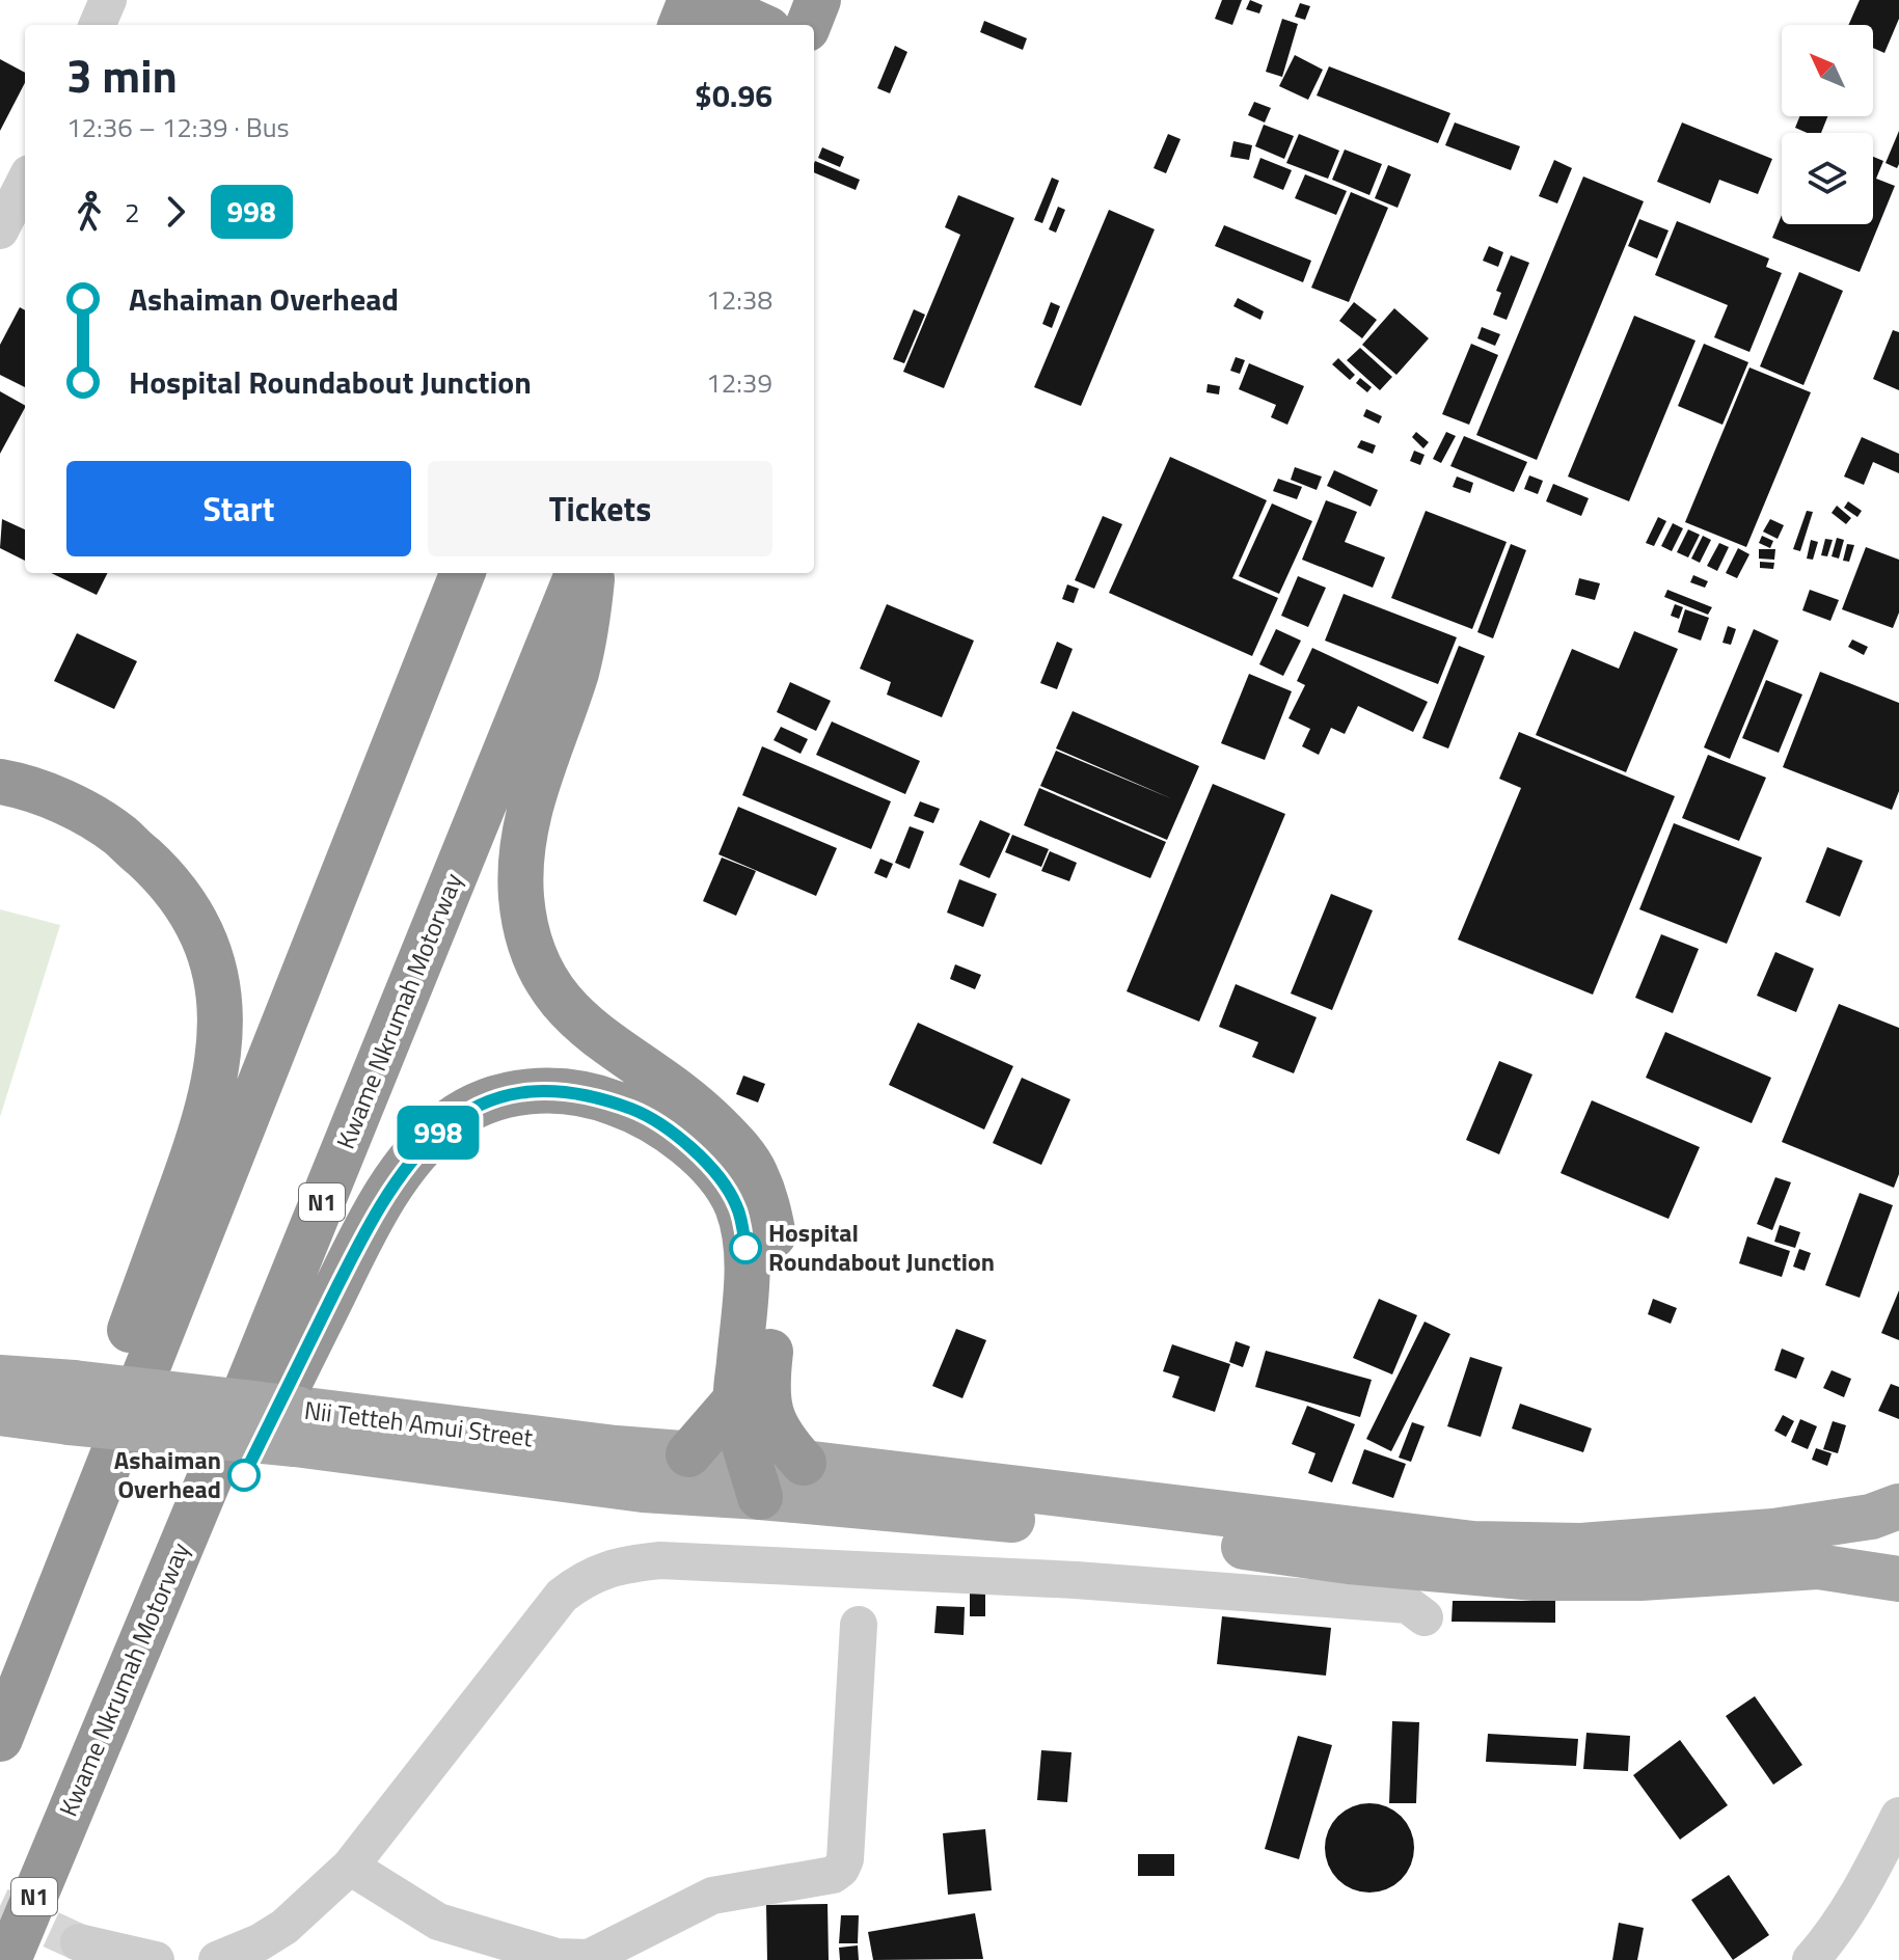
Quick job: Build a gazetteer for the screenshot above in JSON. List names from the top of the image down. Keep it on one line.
{"streets":{"highway":["Kwame Nkrumah Motorway","N1"],"main road":["Nii Tetteh Amui Street"]},"places":["Hospital Roundabout Junction","Ashaiman Overhead"],"lines":["bus line 998"],"north":"top left","page":{"on_map":"998","heading":["3 min","12:36 – 12:39 · Bus","$0.96"],"legs":["2","998"],"list":[{"name":"Ashaiman Overhead","value":"12:38"},{"name":"Hospital Roundabout Junction","value":"12:39"}],"buttons":["Start","Tickets"]}}
